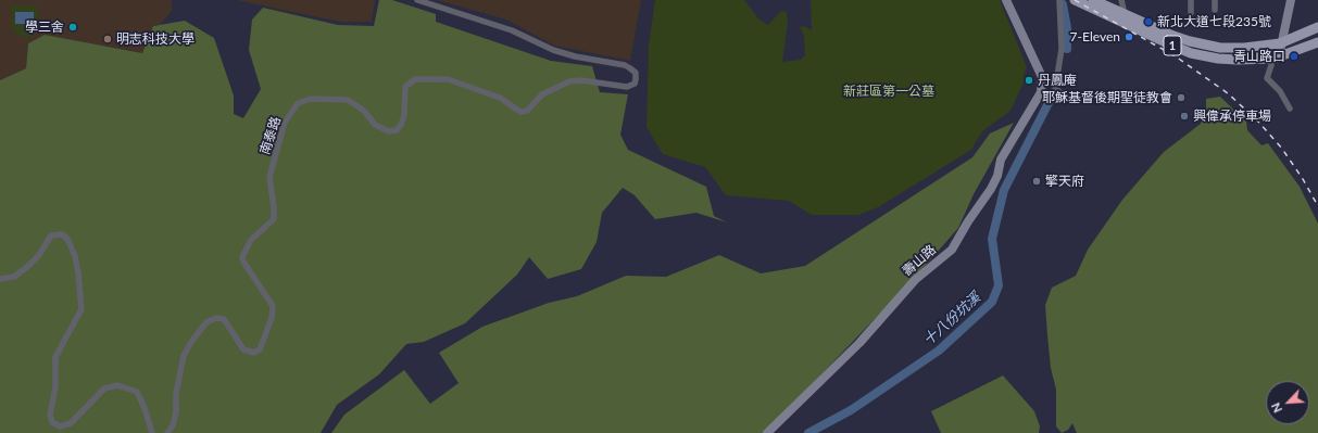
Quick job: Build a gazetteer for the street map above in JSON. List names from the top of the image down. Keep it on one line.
{"streets":{"main road":["1"],"street":["南泰路","壽山路"]},"water":["十八份坑溪"],"parks":["新莊區第一公墓"],"places":["新北大道七段235號","學三舍","7-Eleven","明志科技大學","青山路口","丹鳳庵","耶穌基督後期聖徒教會","興偉承停車場","擎天府"],"north":"bottom left"}
